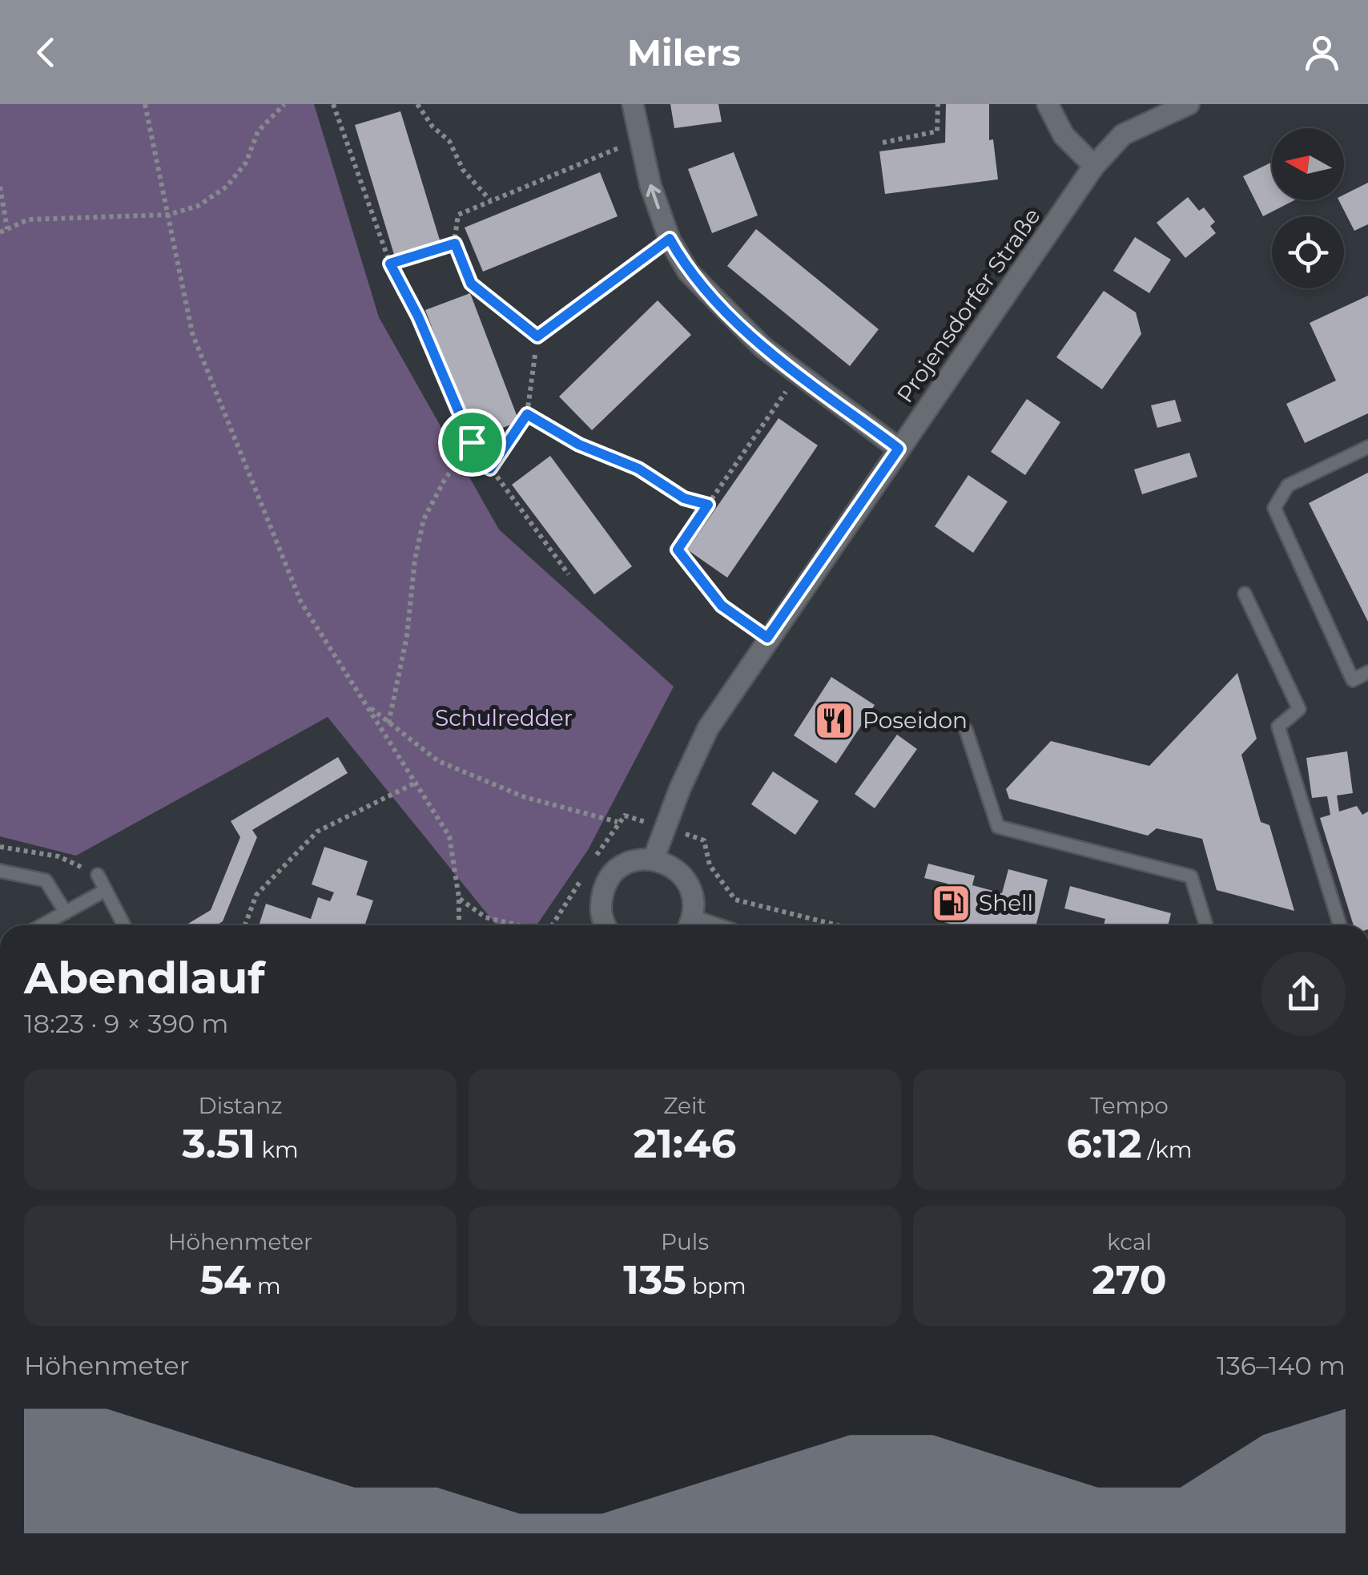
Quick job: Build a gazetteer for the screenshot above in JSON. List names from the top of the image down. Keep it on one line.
{"streets":{"street":["Projensdorfer Straße"]},"parks":["Schulredder"],"places":{"restaurant":["Poseidon"],"fuel station":["Shell"]},"north":"left","page":{"header":"Milers","heading":["Abendlauf","18:23 · 9 × 390 m"],"stats":[["Distanz","3.51 km"],["Zeit","21:46"],["Tempo","6:12 /km"],["Höhenmeter","54 m"],["Puls","135 bpm"],["kcal","270"]],"chart":["Höhenmeter","136–140 m"]}}
